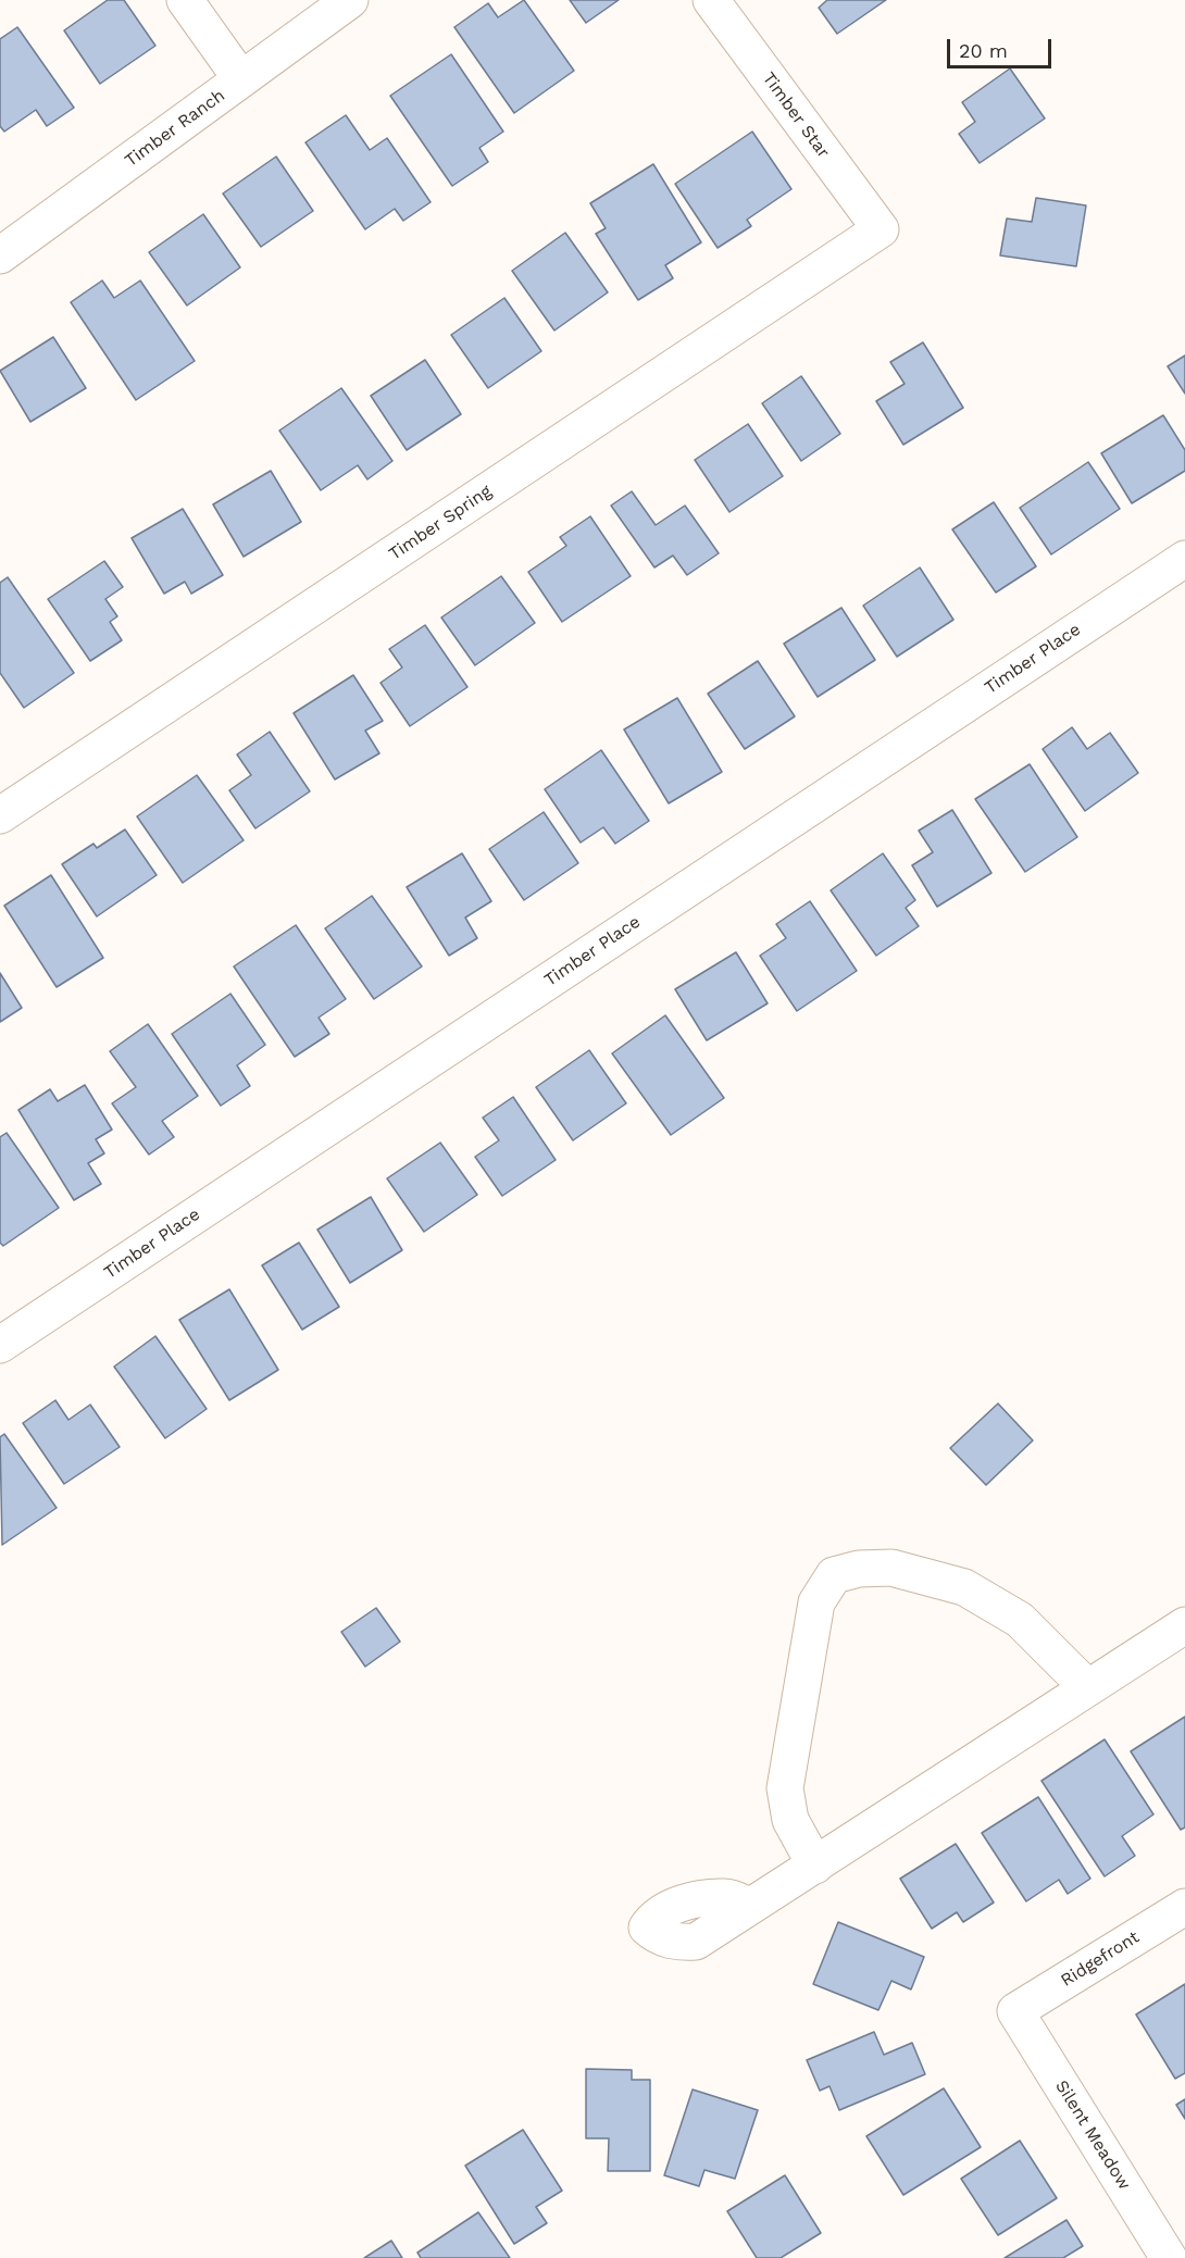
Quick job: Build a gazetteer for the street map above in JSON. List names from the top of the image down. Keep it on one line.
{"streets":{"street":["Timber Star","Timber Ranch","Timber Spring","Timber Place","Ridgefront","Silent Meadow"]},"crossings":[["Timber Star","Timber Spring"],["Ridgefront","Silent Meadow"]],"scale_bar":"20 m"}
